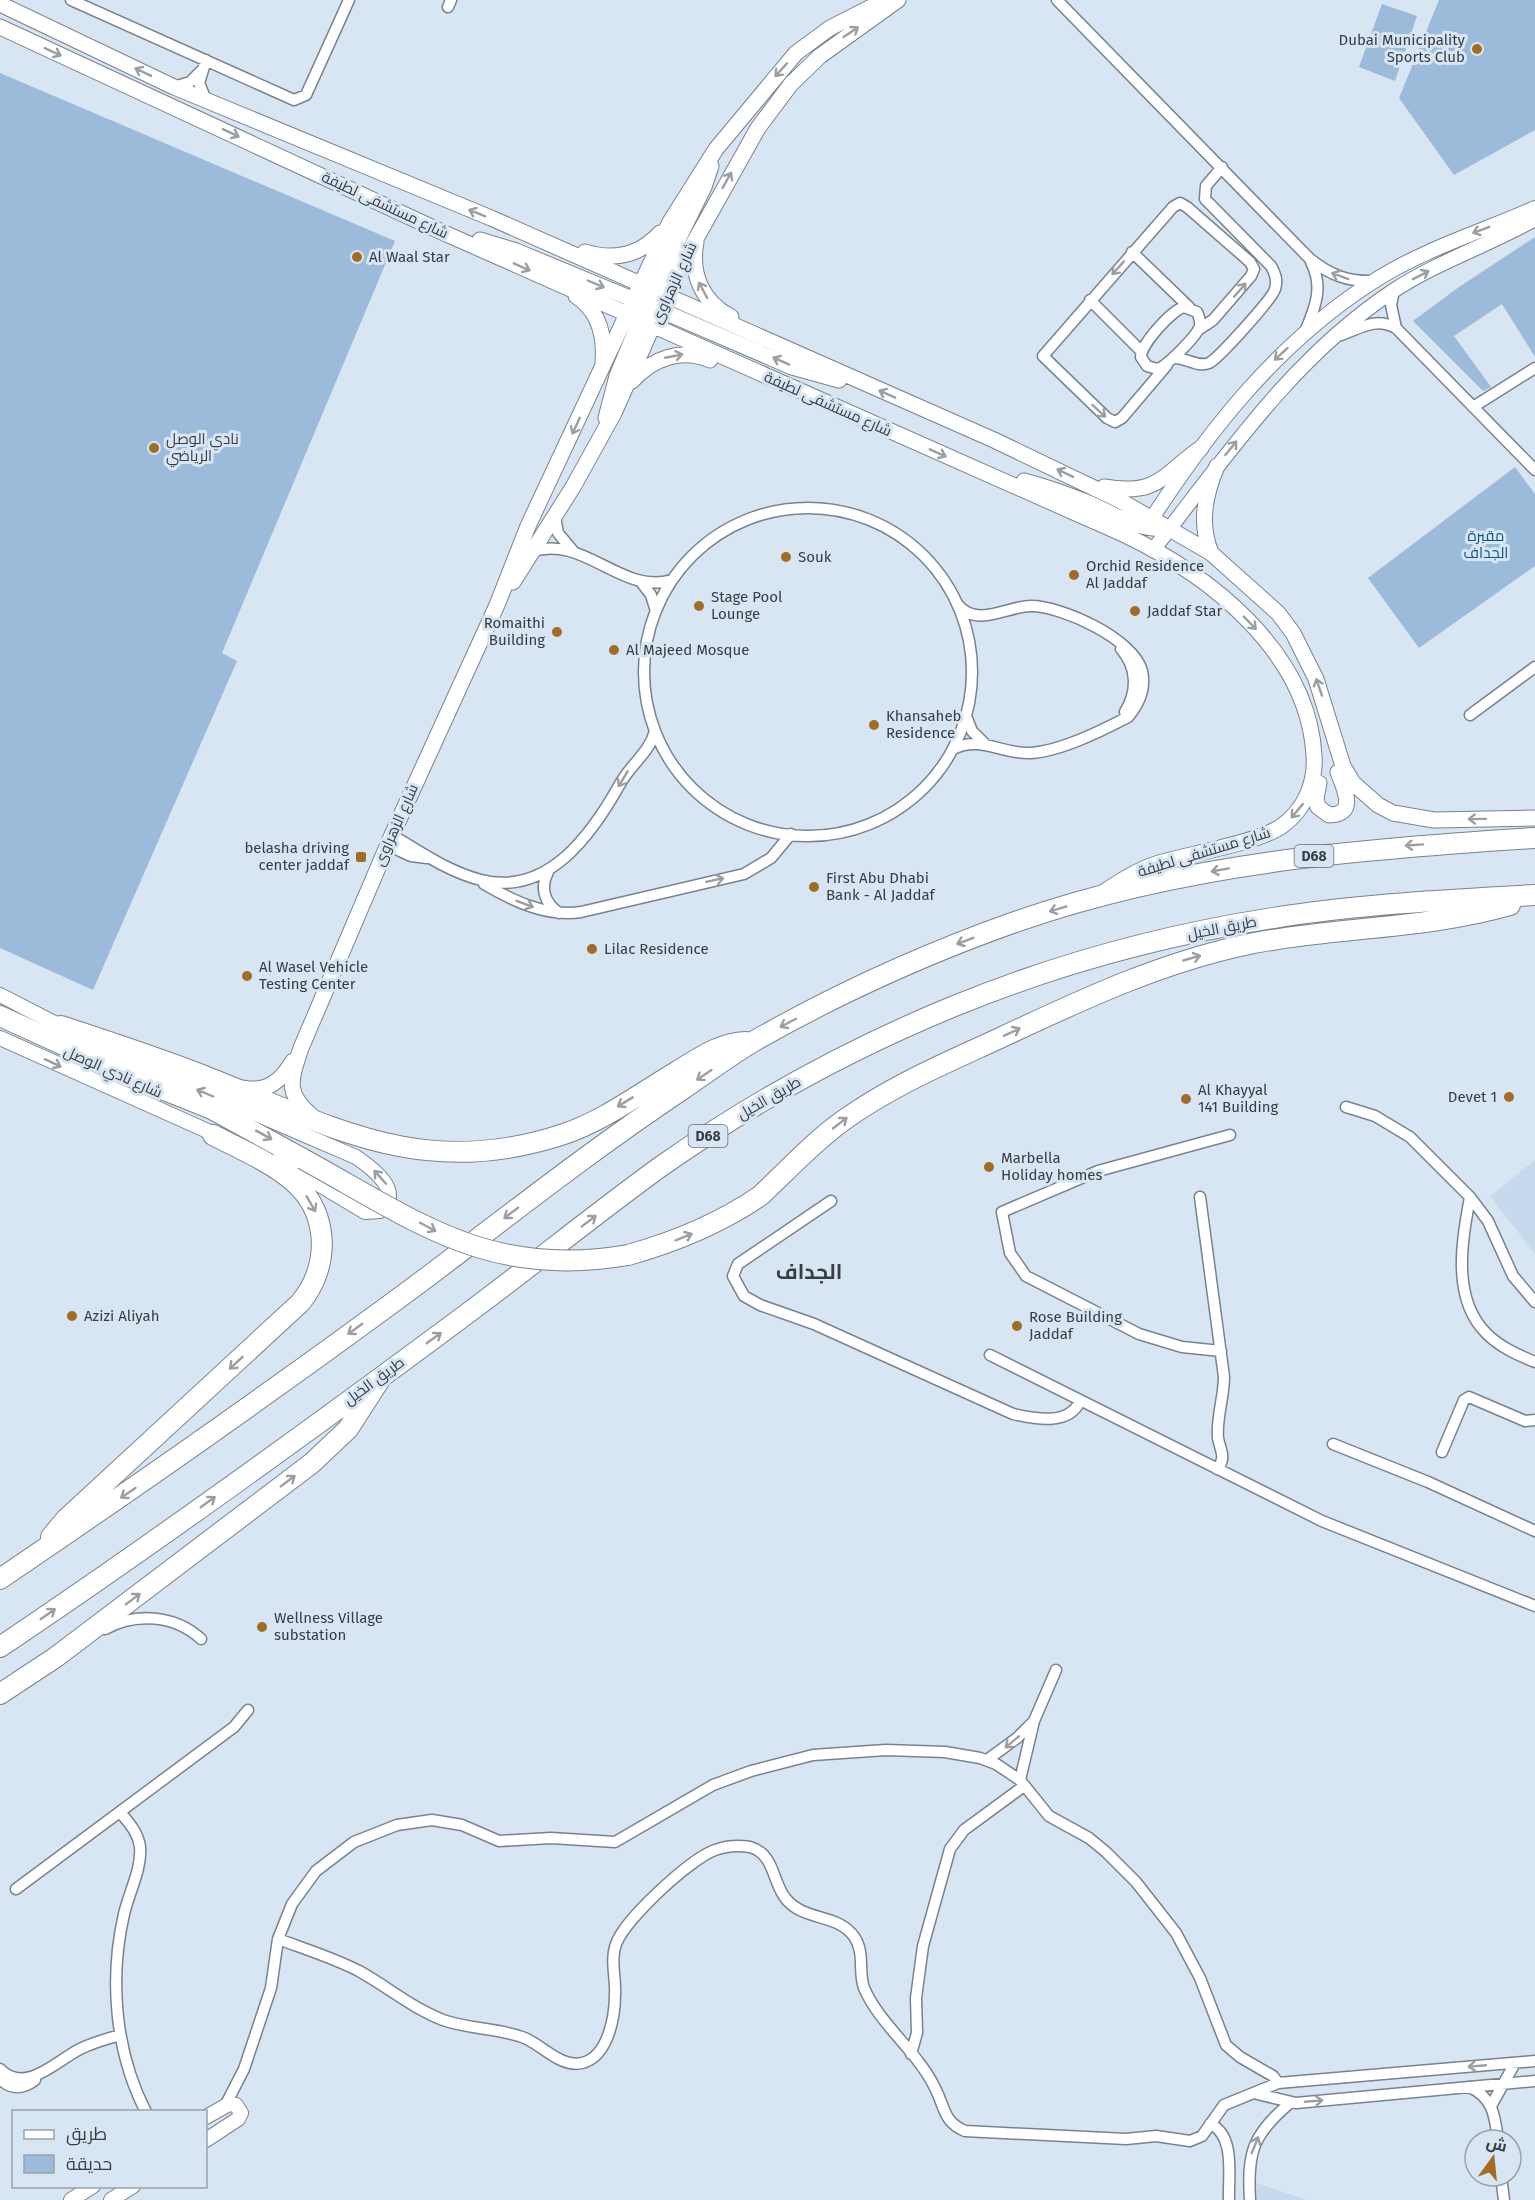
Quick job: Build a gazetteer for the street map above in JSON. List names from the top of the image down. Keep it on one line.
{"streets":{"highway":["D68","طريق الخيل"],"main road":["شارع مستشفى لطيفة","شارع الزهراوى"],"street":["شارع نادي الوصل"]},"crossings":[["شارع مستشفى لطيفة","شارع الزهراوى"],["شارع مستشفى لطيفة","D68"]],"districts":["الجداف"],"parks":["مقبرة الجداف"],"places":{"other":["Dubai Municipality Sports Club","Al Waal Star","نادي الوصل الرياضي","Souk","Orchid Residence Al Jaddaf","Stage Pool Lounge","Jaddaf Star","Romaithi Building","Al Majeed Mosque","Khansaheb Residence","First Abu Dhabi Bank - Al Jaddaf","Lilac Residence","Al Wasel Vehicle Testing Center","Devet 1","Al Khayyal 141 Building","Marbella Holiday homes","Azizi Aliyah","Rose Building Jaddaf","Wellness Village substation"],"transit":["belasha driving center jaddaf"]},"legend":["طريق","حديقة"],"north":"top"}
